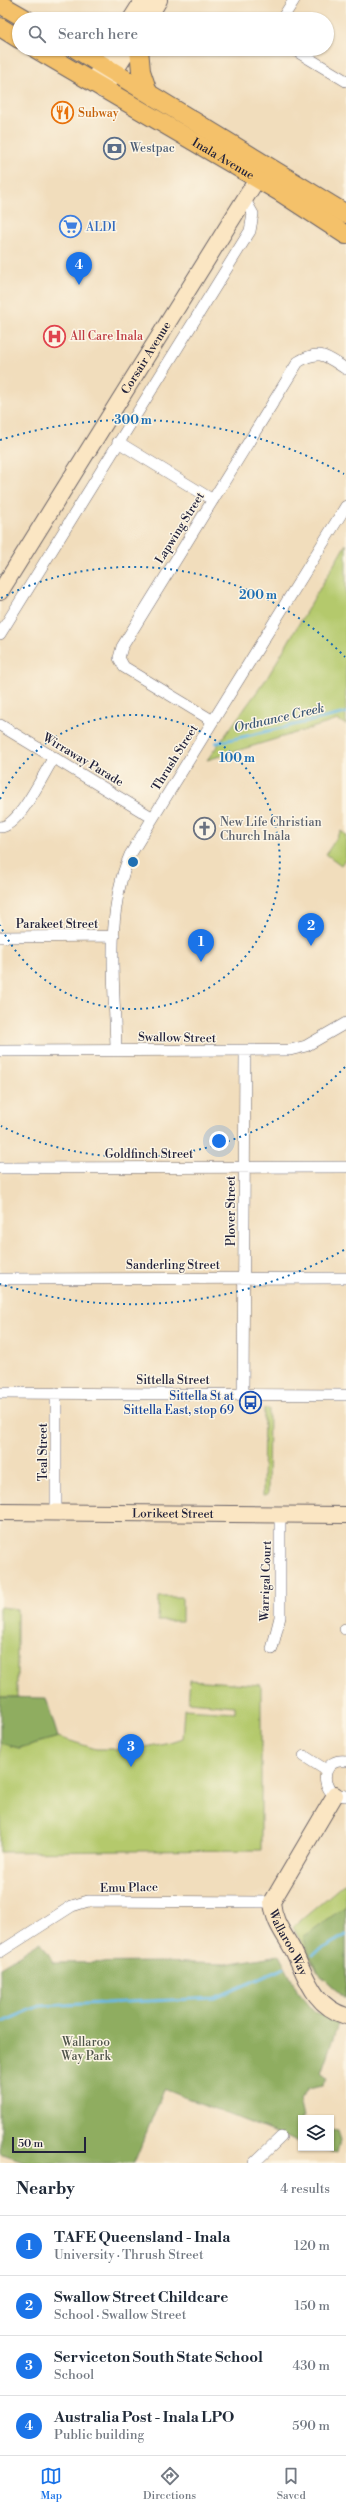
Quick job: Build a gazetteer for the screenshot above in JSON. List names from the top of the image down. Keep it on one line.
{"streets":{"main road":["Inala Avenue"],"street":["Corsair Avenue","Lapwing Street","Thrush Street","Wirraway Parade","Parakeet Street","Swallow Street","Goldfinch Street","Plover Street","Sanderling Street","Sittella Street","Teal Street","Lorikeet Street","Warrigal Court","Emu Place","Wallaroo Way"]},"crossings":[["Inala Avenue","Corsair Avenue"],["Lapwing Street","Thrush Street"],["Thrush Street","Wirraway Parade"],["Thrush Street","Parakeet Street"],["Thrush Street","Swallow Street"],["Swallow Street","Plover Street"],["Goldfinch Street","Plover Street"],["Plover Street","Sanderling Street"],["Plover Street","Sittella Street"],["Sittella Street","Teal Street"],["Teal Street","Lorikeet Street"],["Lorikeet Street","Warrigal Court"],["Emu Place","Wallaroo Way"]],"water":["Ordnance Creek"],"parks":["Wallaroo Way Park"],"places":{"restaurant":["Subway"],"bank":["Westpac"],"supermarket":["ALDI"],"hospital":["All Care Inala"],"church":["New Life Christian Church Inala"],"bus stop":["Sittella St at Sittella East, stop 69"]},"scale_bar":"50 m","page":{"search":"Search here","pins":["4","2","1","3"],"scale":"50 m","heading":["Nearby","4 results"],"list":[{"mark":"1","name":"TAFE Queensland - Inala","note":"University · Thrush Street","value":"120 m"},{"mark":"2","name":"Swallow Street Childcare","note":"School · Swallow Street","value":"150 m"},{"mark":"3","name":"Serviceton South State School","note":"School","value":"430 m"},{"mark":"4","name":"Australia Post - Inala LPO","note":"Public building","value":"590 m"}],"nav":["Map","Directions","Saved"]},"rings":["300 m","200 m","100 m"]}
